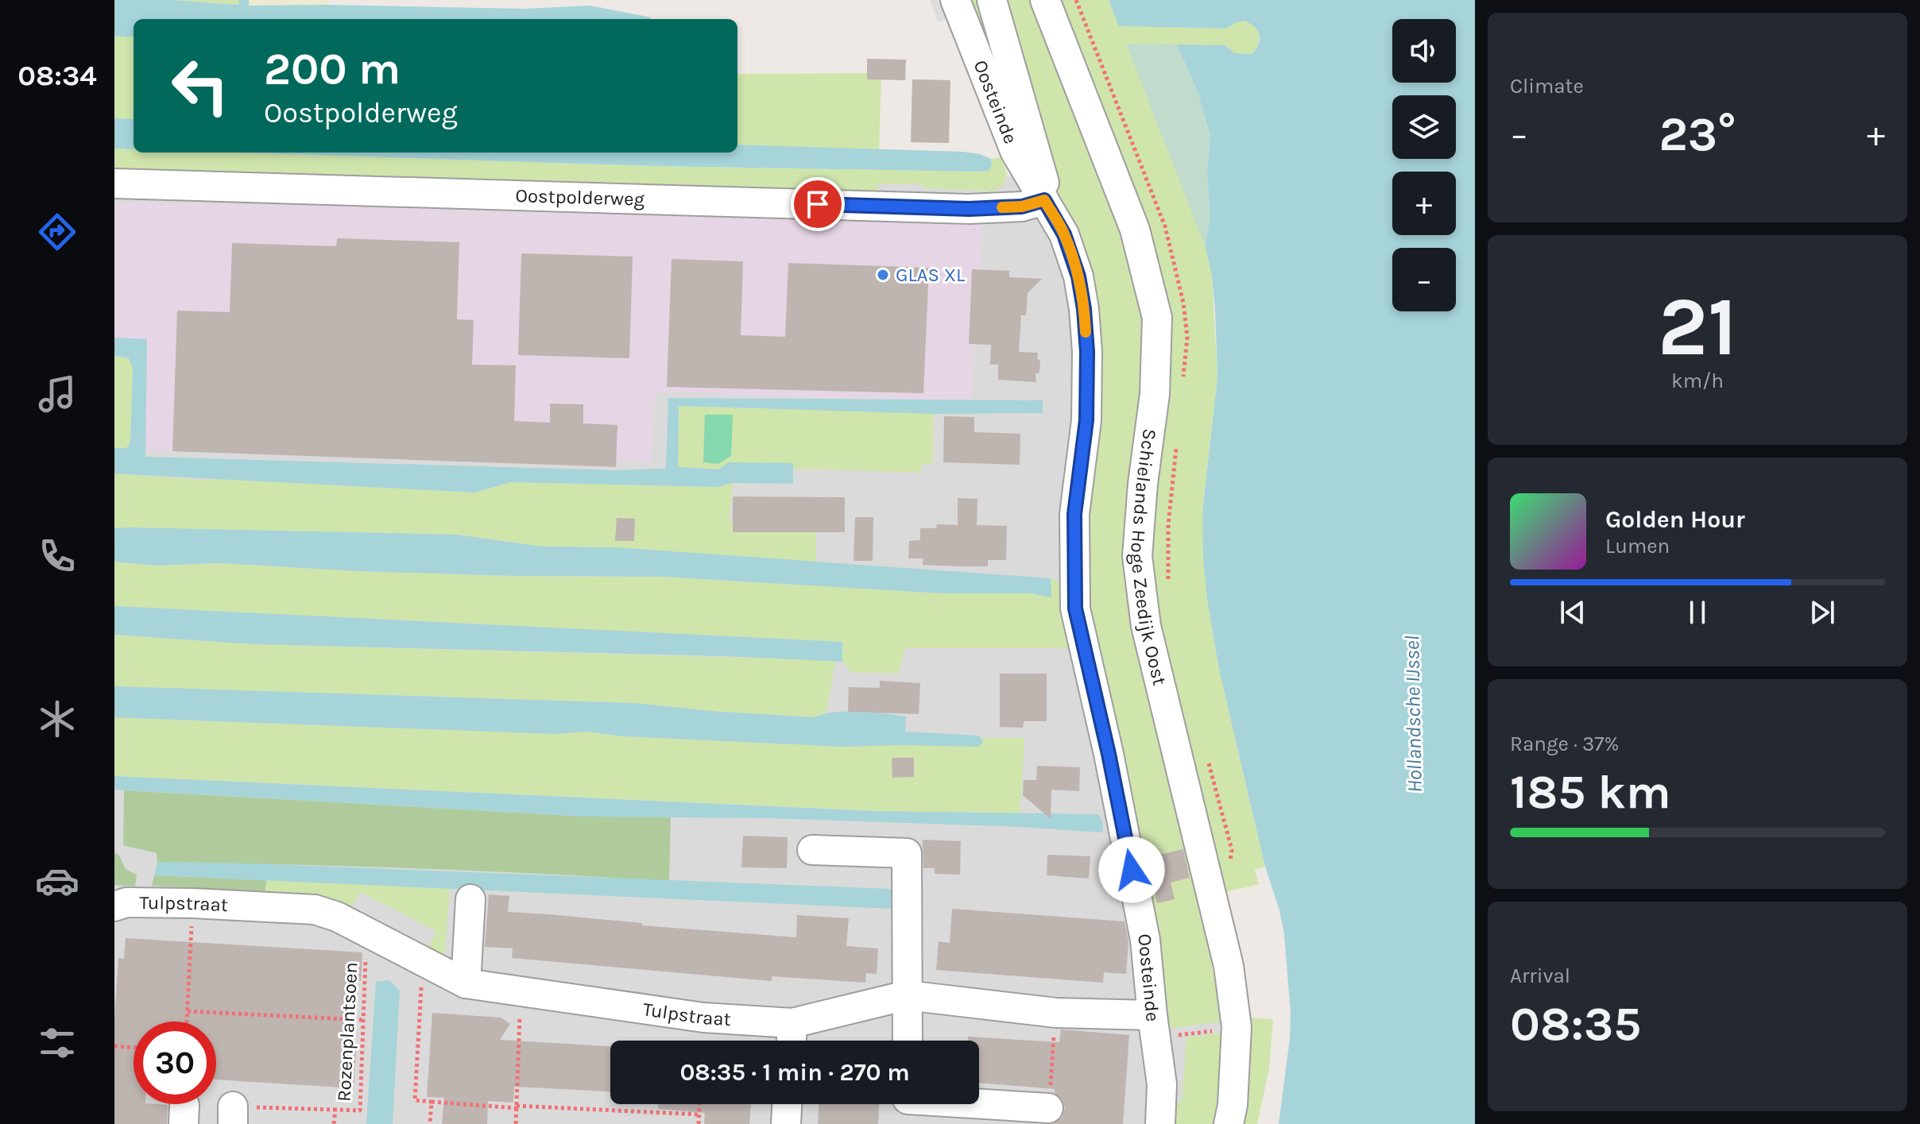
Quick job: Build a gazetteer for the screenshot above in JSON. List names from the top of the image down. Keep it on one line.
{"streets":{"street":["Oosteinde","Oostpolderweg","Schielands Hoge Zeedijk Oost","Tulpstraat"],"path":["Rozenplantsoen"]},"crossings":[["Oosteinde","Oostpolderweg"],["Oosteinde","Tulpstraat"],["Tulpstraat","Rozenplantsoen"]],"water":["Hollandsche IJssel"],"places":["GLAS XL"],"page":{"tabs":"08:34","tile":["Climate",["21","km/h"],["Range · 37%","185 km"],["Arrival","08:35"]],"map_buttons":["+","−"],"turn":["200 m","Oostpolderweg"],"heat":["−","23°","+"],"song":["Golden Hour","Lumen"],"limit":"30","trip":"08:35 · 1 min · 270 m"}}
